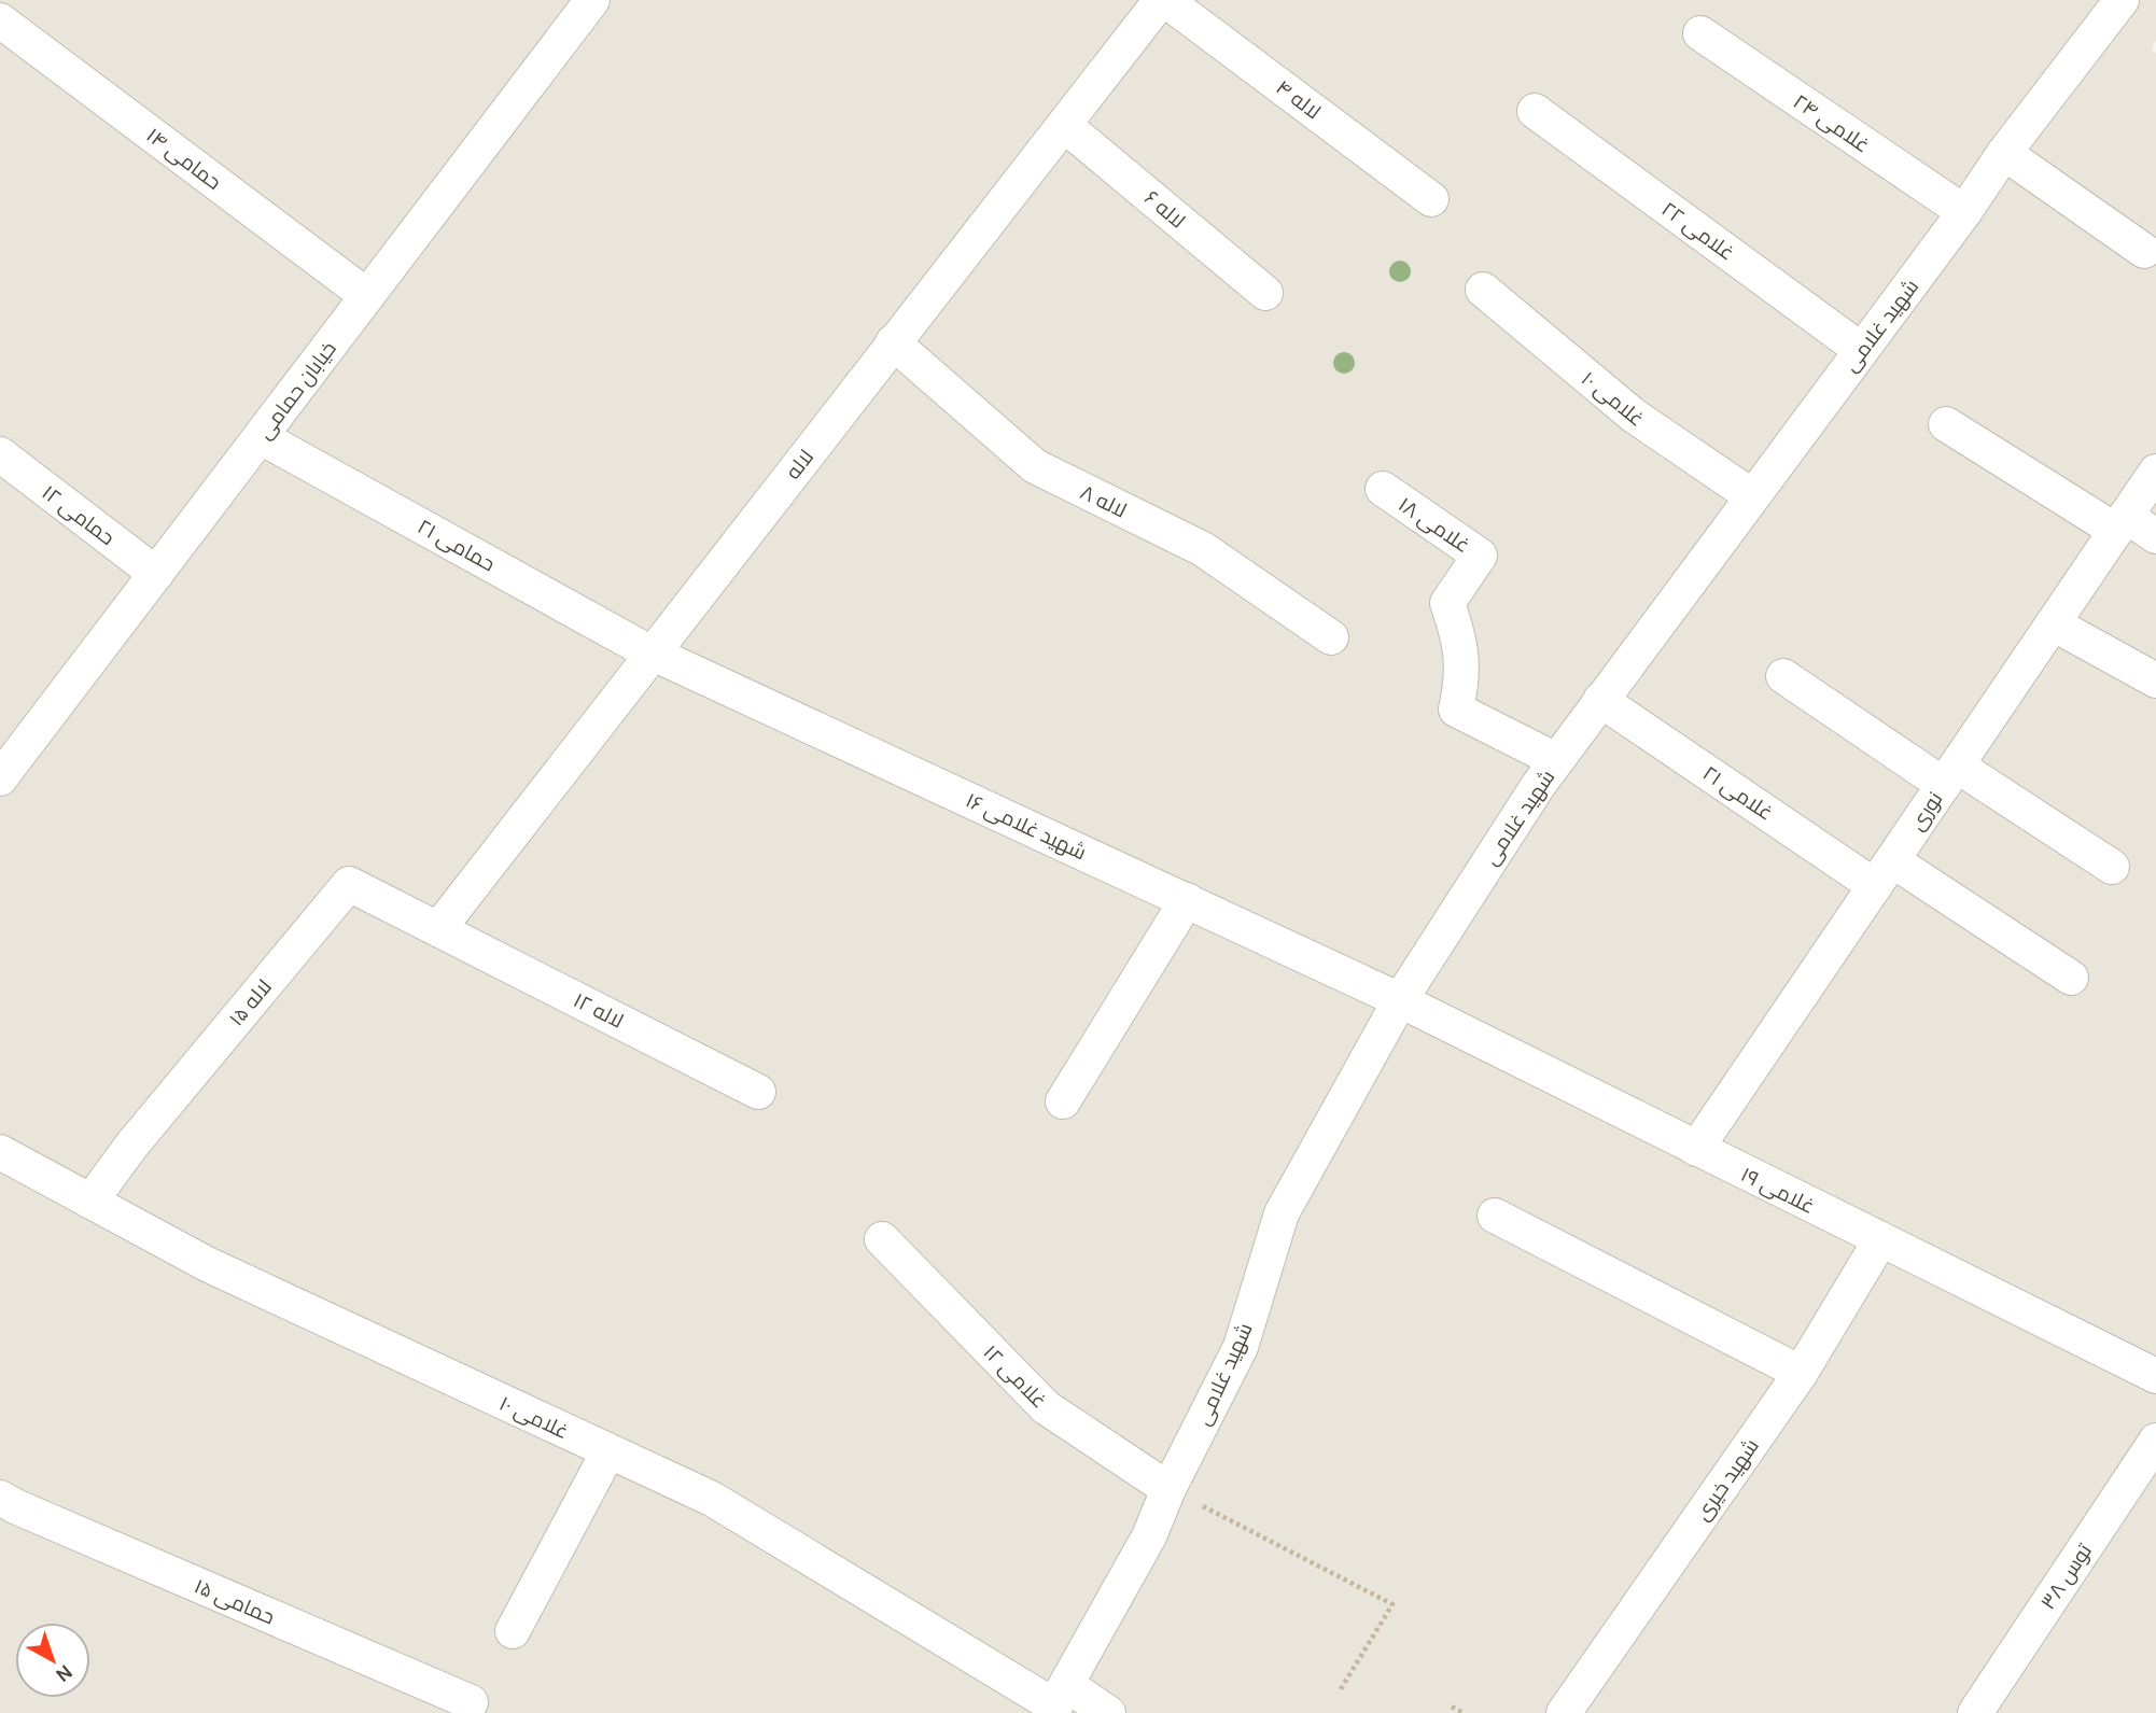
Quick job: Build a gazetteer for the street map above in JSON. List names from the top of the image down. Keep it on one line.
{"streets":{"street":["لاله ۴","غلامی ۲۴","حمامی ۱۴","لاله ۶","غلامی ۲۲","شهید غلامی","خیابان حمامی","غلامی ۱۰","لاله","لاله ۸","حمامی ۱۲","غلامی ۱۸","حمامی ۲۱","غلامی ۲۱","نوری","شهید غلامی ۱۶","لاله ۱۵","لاله ۱۲","غلامی ۱۹","غلامی ۱۲","شهید خیری","توس ۳۸","حمامی ۱۵"]},"crossings":[["لاله ۴","لاله"],["غلامی ۲۴","شهید غلامی"],["حمامی ۱۴","خیابان حمامی"],["لاله ۶","لاله"],["غلامی ۲۲","شهید غلامی"],["شهید غلامی","غلامی ۱۰"],["شهید غلامی","غلامی ۱۸"],["شهید غلامی","غلامی ۲۱"],["شهید غلامی","شهید غلامی ۱۶"],["شهید غلامی","غلامی ۱۹"],["شهید غلامی","غلامی ۱۲"],["خیابان حمامی","حمامی ۱۲"],["خیابان حمامی","حمامی ۲۱"],["غلامی ۱۰","لاله ۱۵"],["لاله","لاله ۸"],["لاله","حمامی ۲۱"],["لاله","شهید غلامی ۱۶"],["لاله","لاله ۱۵"],["لاله","لاله ۱۲"],["حمامی ۲۱","شهید غلامی ۱۶"],["غلامی ۲۱","نوری"],["نوری","غلامی ۱۹"],["شهید غلامی ۱۶","غلامی ۱۹"],["لاله ۱۵","لاله ۱۲"],["غلامی ۱۹","شهید خیری"]],"north":"bottom right"}
